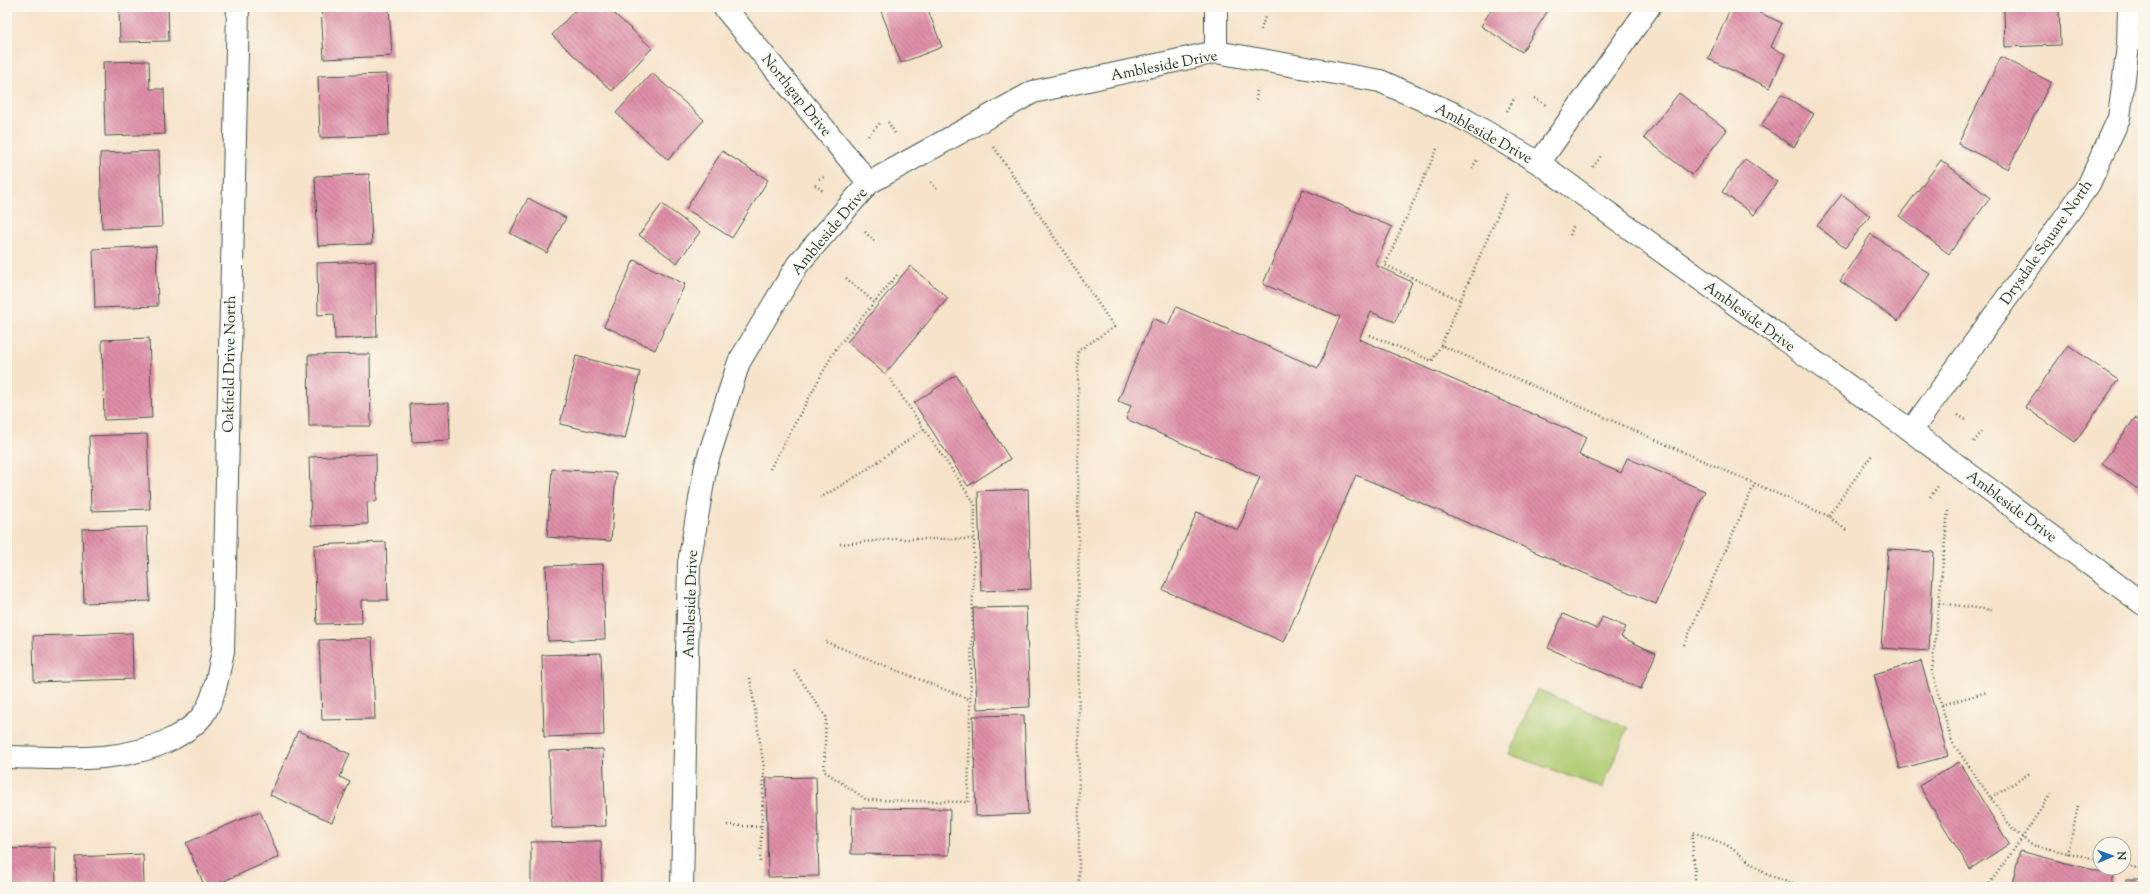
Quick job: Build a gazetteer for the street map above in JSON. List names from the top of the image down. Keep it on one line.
{"streets":{"street":["Ambleside Drive","Northgap Drive","Drysdale Square North","Oakfield Drive North"]},"crossings":[["Ambleside Drive","Northgap Drive"],["Ambleside Drive","Drysdale Square North"]],"north":"right"}
